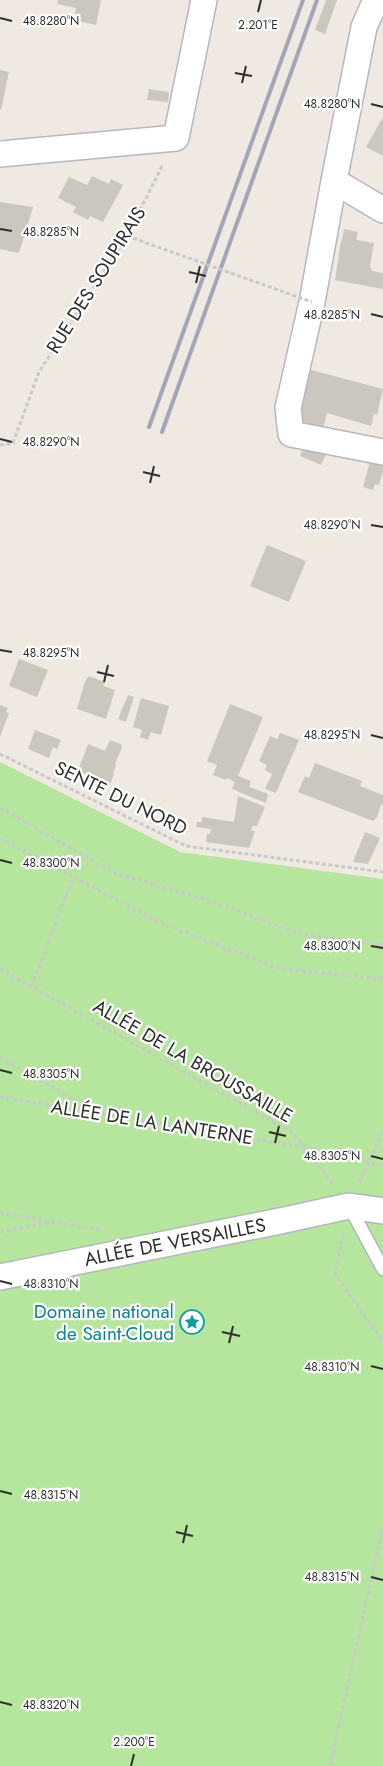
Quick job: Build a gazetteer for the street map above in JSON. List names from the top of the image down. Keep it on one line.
{"streets":{"street":["ALLÉE DE VERSAILLES"],"path":["RUE DES SOUPIRAIS","SENTE DU NORD","ALLÉE DE LA BROUSSAILLE","ALLÉE DE LA LANTERNE"]},"crossings":[["ALLÉE DE LA BROUSSAILLE","ALLÉE DE LA LANTERNE"],["ALLÉE DE LA BROUSSAILLE","ALLÉE DE VERSAILLES"]],"places":{"place":["Domaine national de Saint-Cloud"]},"coordinates":["48.8280°N","2.201°E","48.8285°N","48.8290°N","48.8295°N","48.8300°N","48.8305°N","48.8310°N","48.8315°N","48.8320°N","2.200°E"]}
